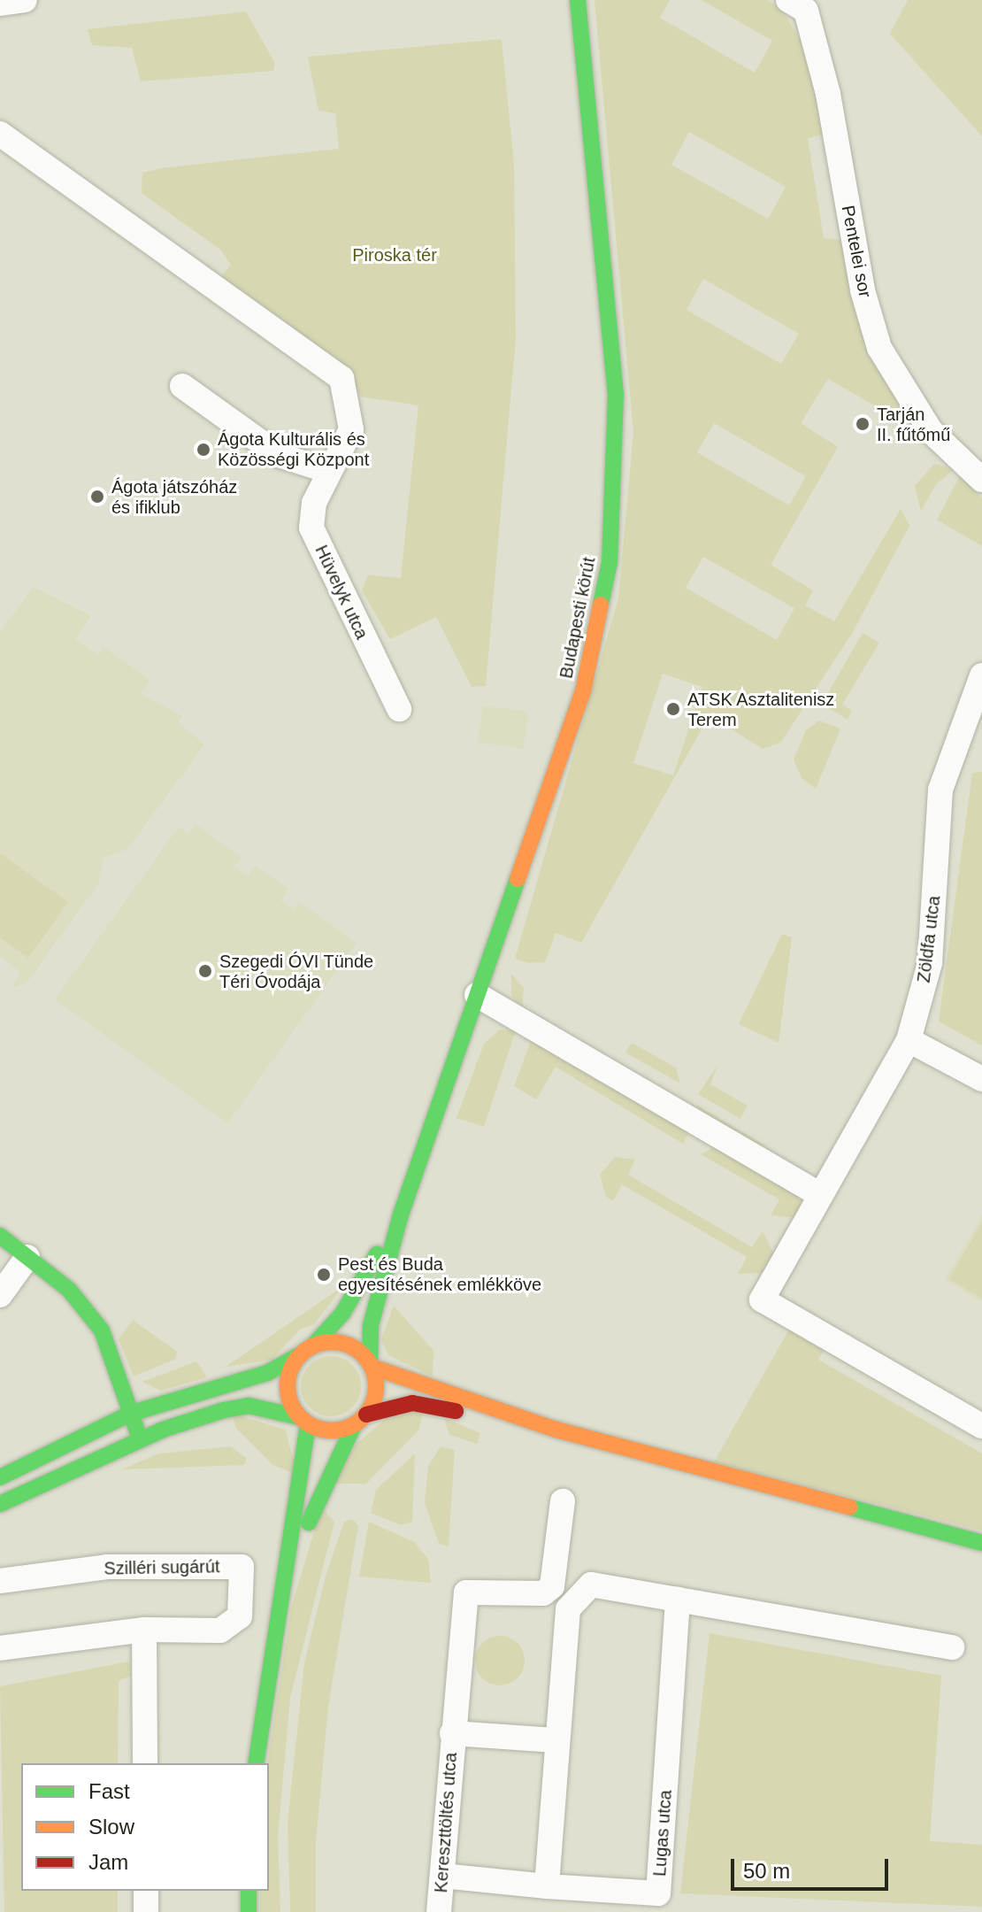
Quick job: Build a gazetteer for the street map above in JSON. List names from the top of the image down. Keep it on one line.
{"streets":{"street":["Pentelei sor","Hüvelyk utca","Budapesti körút","Zöldfa utca","Szilléri sugárút","Kereszttöltés utca","Lugas utca"]},"crossings":[["Kereszttöltés utca","Lugas utca"]],"parks":["Piroska tér"],"places":["Tarján II. fűtőmű","Ágota Kulturális és Közösségi Központ","Ágota játszóház és ifiklub","ATSK Asztalitenisz Terem","Szegedi ÓVI Tünde Téri Óvodája","Pest és Buda egyesítésének emlékköve"],"legend":["Fast","Slow","Jam"],"scale_bar":"50 m"}
